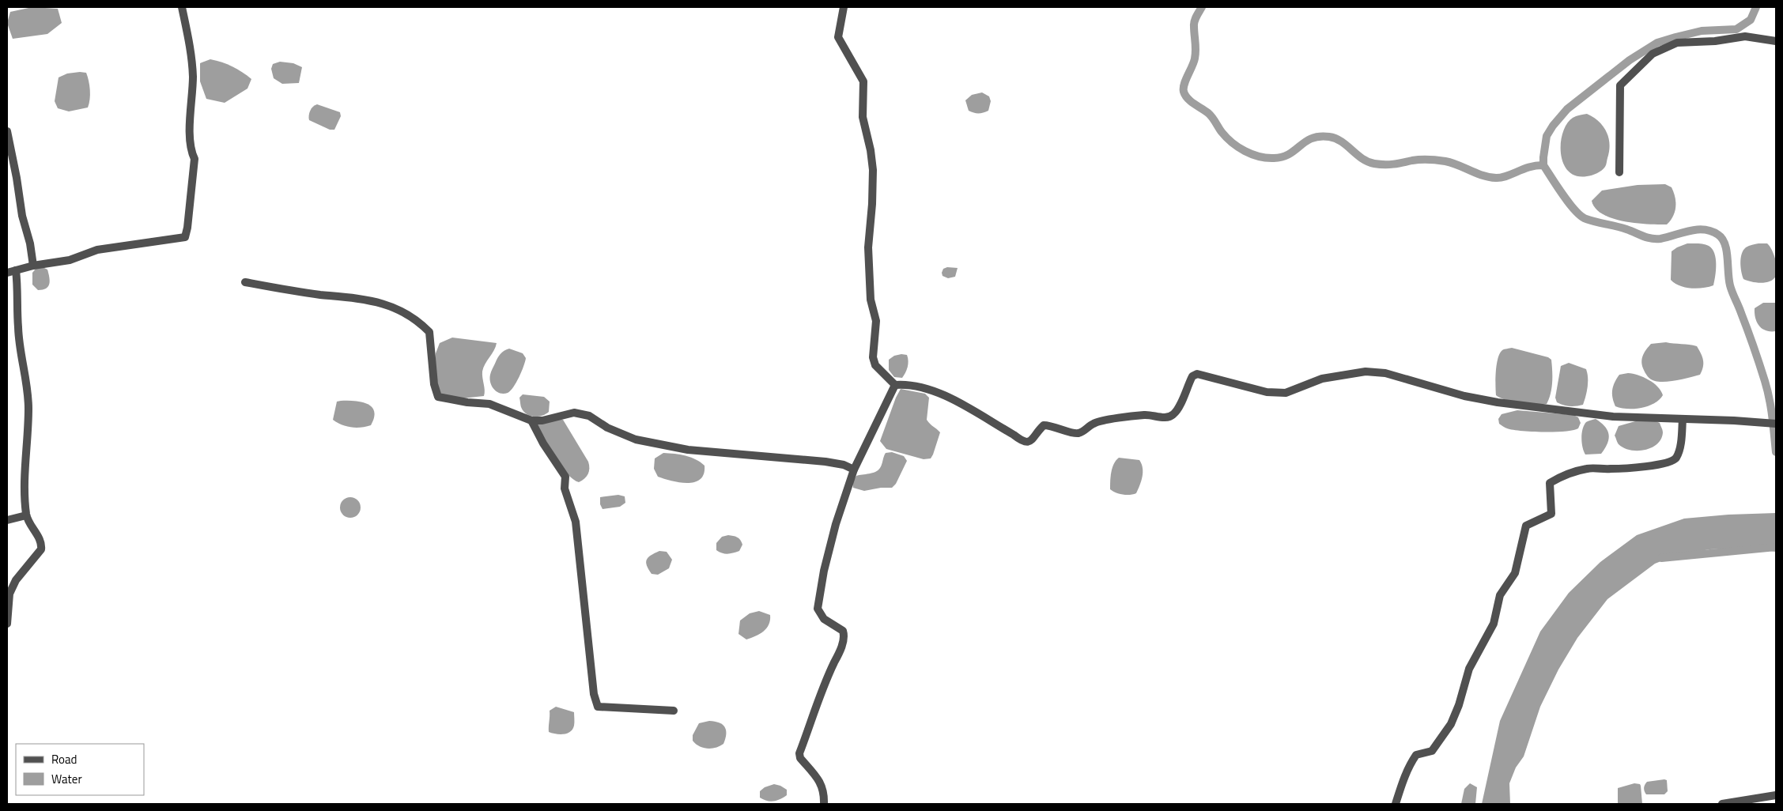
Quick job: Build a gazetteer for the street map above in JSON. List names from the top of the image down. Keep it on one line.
{"legend":["Road","Water"]}
